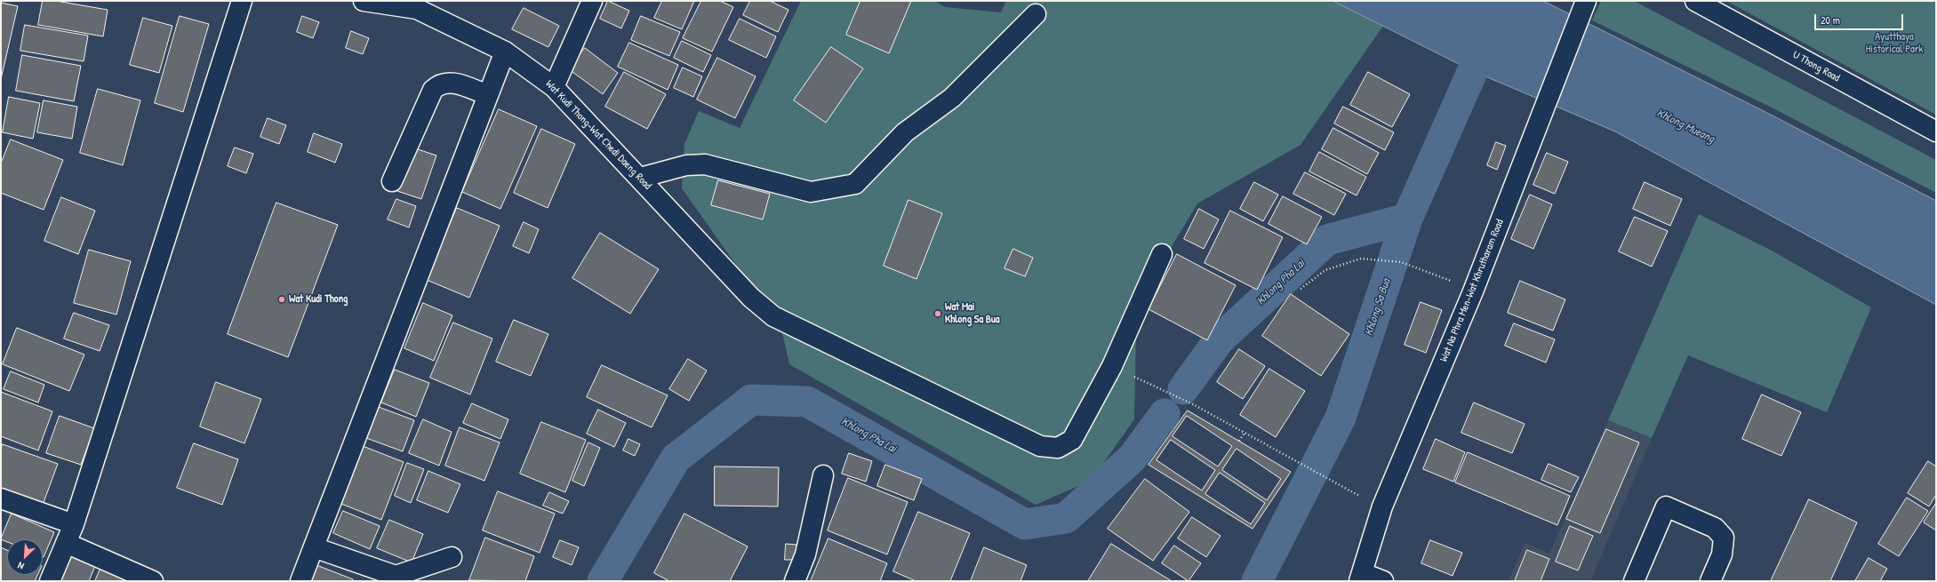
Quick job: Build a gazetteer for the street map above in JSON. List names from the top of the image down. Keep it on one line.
{"streets":{"street":["U Thong Road","Wat Kudi Thong-Wat Chedi Daeng Road","Wat Na Phra Men-Wat Khrutharam Road"]},"water":["Khlong Mueang","Khlong Pha Lai","Khlong Sa Bua"],"parks":["Ayutthaya Historical Park"],"places":["Wat Kudi Thong","Wat Mai Khlong Sa Bua"],"scale_bar":"20 m","north":"bottom left"}
